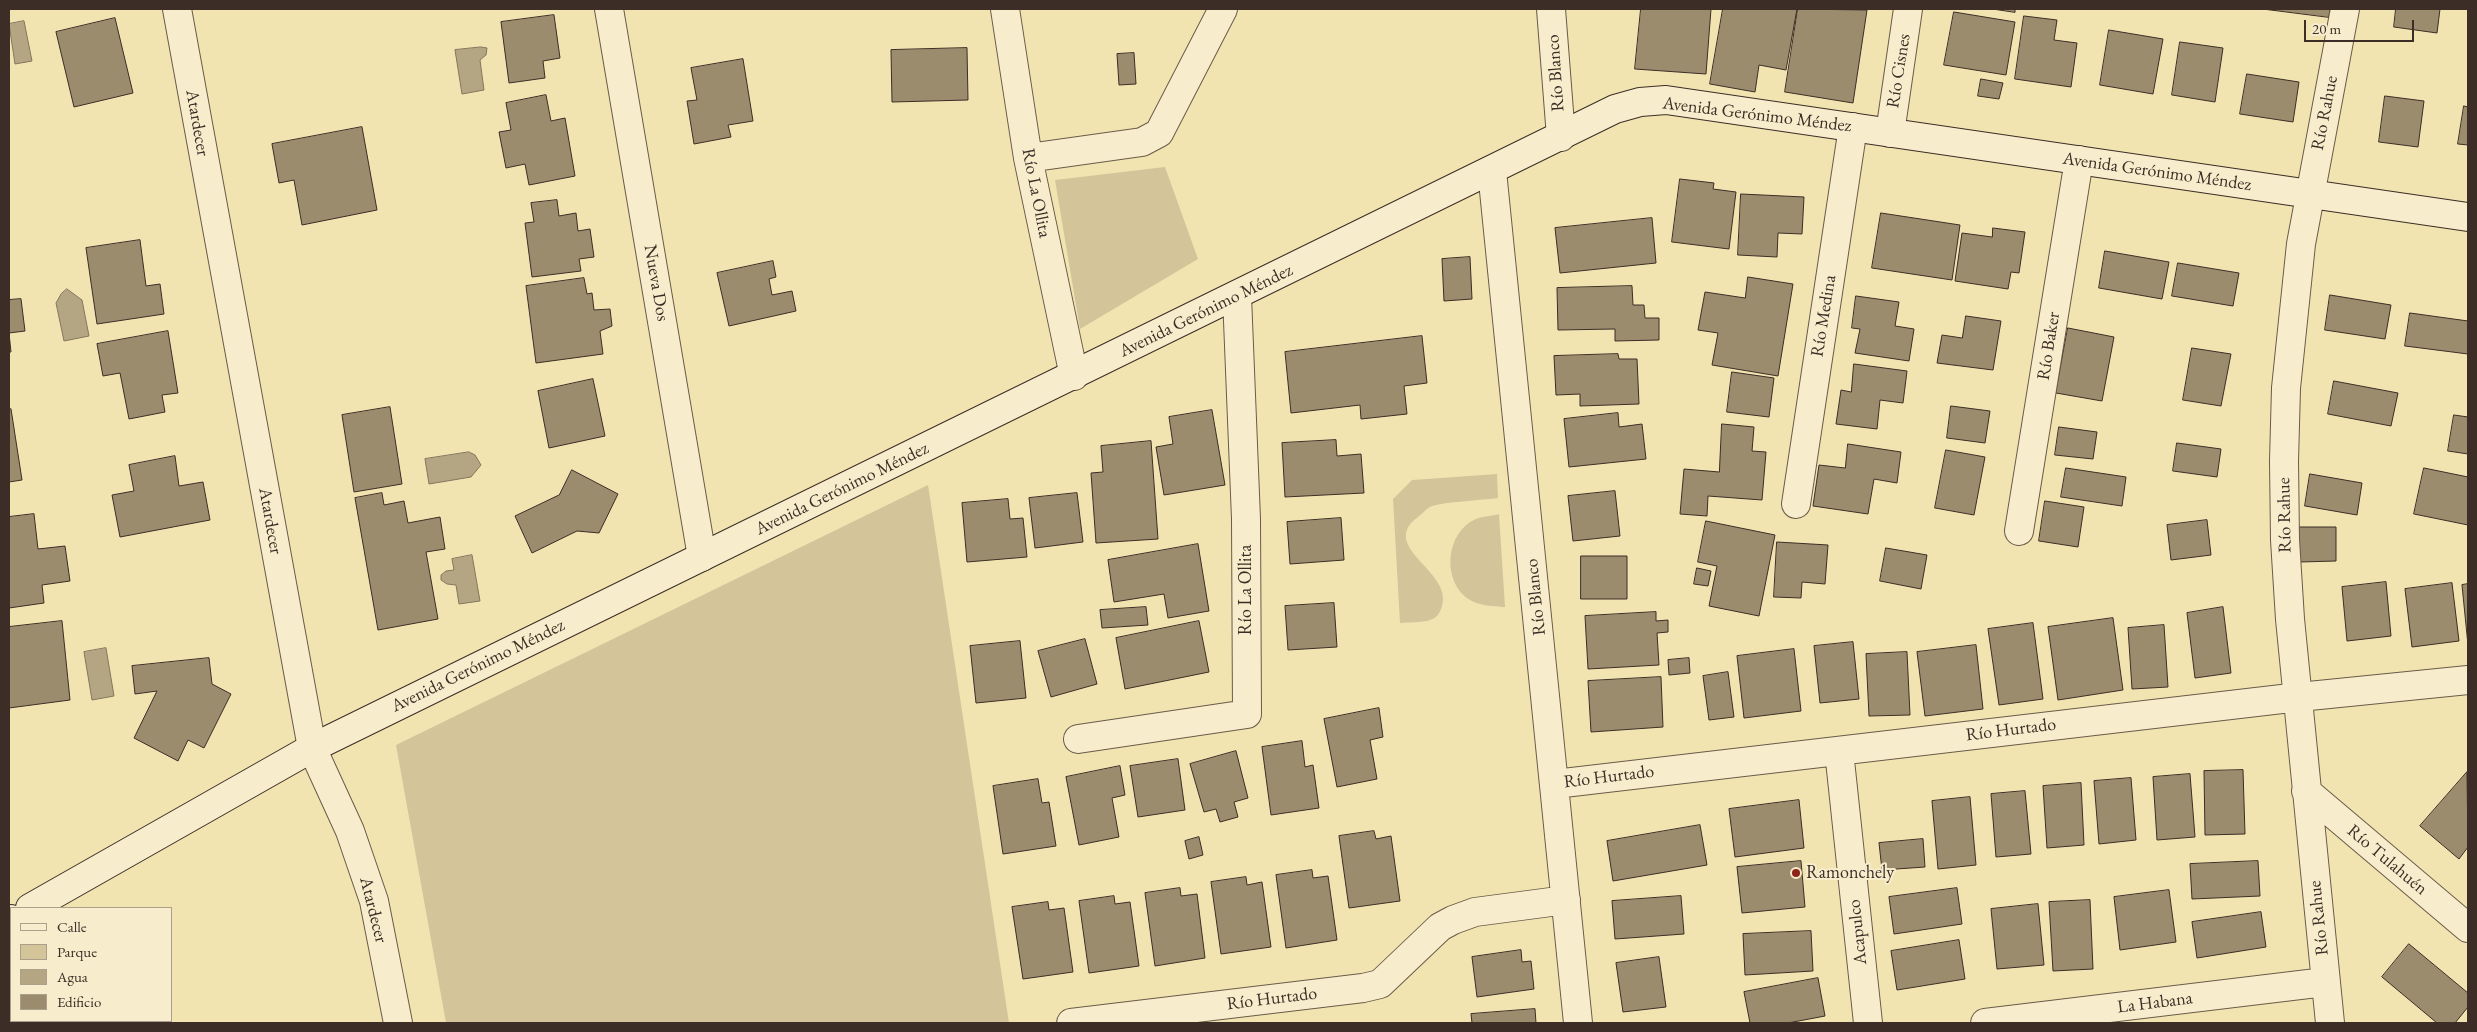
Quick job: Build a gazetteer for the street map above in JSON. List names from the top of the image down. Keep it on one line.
{"streets":{"street":["Río Cisnes","Río Blanco","Río Rahue","Avenida Gerónimo Méndez","Atardecer","Río La Ollita","Nueva Dos","Río Medina","Río Baker","Río Hurtado","Río Tulahuén","Acapulco","La Habana"]},"crossings":[["Río Cisnes","Avenida Gerónimo Méndez"],["Río Blanco","Avenida Gerónimo Méndez"],["Río Blanco","Río Hurtado"],["Río Rahue","Avenida Gerónimo Méndez"],["Río Rahue","Río Hurtado"],["Río Rahue","Río Tulahuén"],["Río Rahue","La Habana"],["Avenida Gerónimo Méndez","Atardecer"],["Avenida Gerónimo Méndez","Río La Ollita"],["Avenida Gerónimo Méndez","Nueva Dos"],["Avenida Gerónimo Méndez","Río Medina"],["Avenida Gerónimo Méndez","Río Baker"],["Río Hurtado","Acapulco"]],"places":["Ramonchely"],"legend":["Calle","Parque","Agua","Edificio"],"scale_bar":"20 m"}
